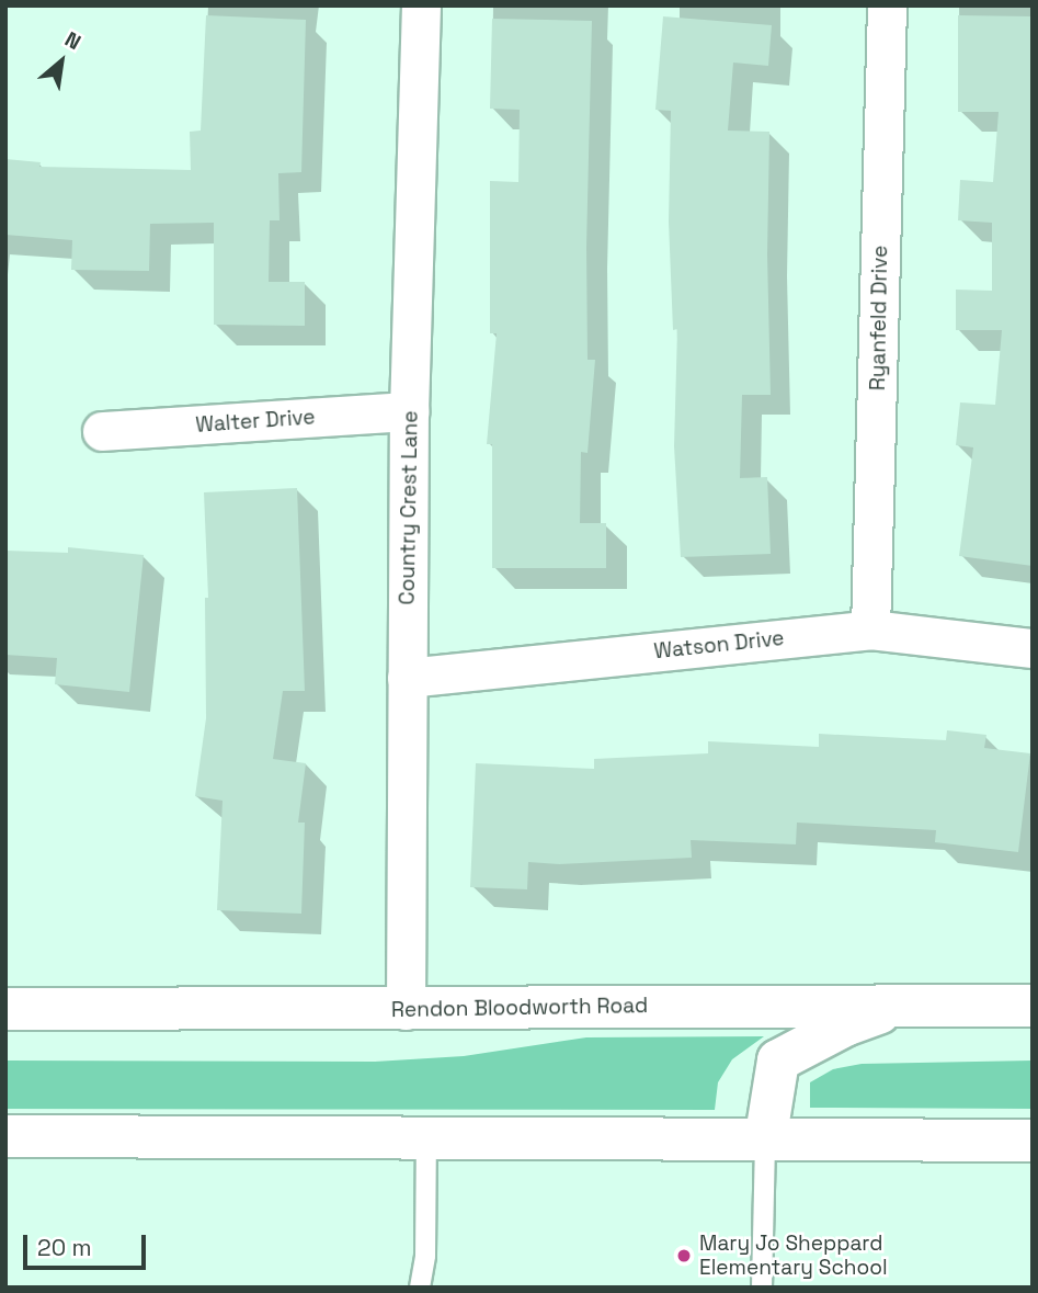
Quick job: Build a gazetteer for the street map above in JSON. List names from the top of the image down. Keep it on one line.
{"streets":{"main road":["Rendon Bloodworth Road"],"street":["Ryanfeld Drive","Walter Drive","Country Crest Lane","Watson Drive"]},"crossings":[["Ryanfeld Drive","Watson Drive"],["Walter Drive","Country Crest Lane"],["Country Crest Lane","Watson Drive"],["Country Crest Lane","Rendon Bloodworth Road"]],"places":["Mary Jo Sheppard Elementary School"],"scale_bar":"20 m","north":"top right"}
